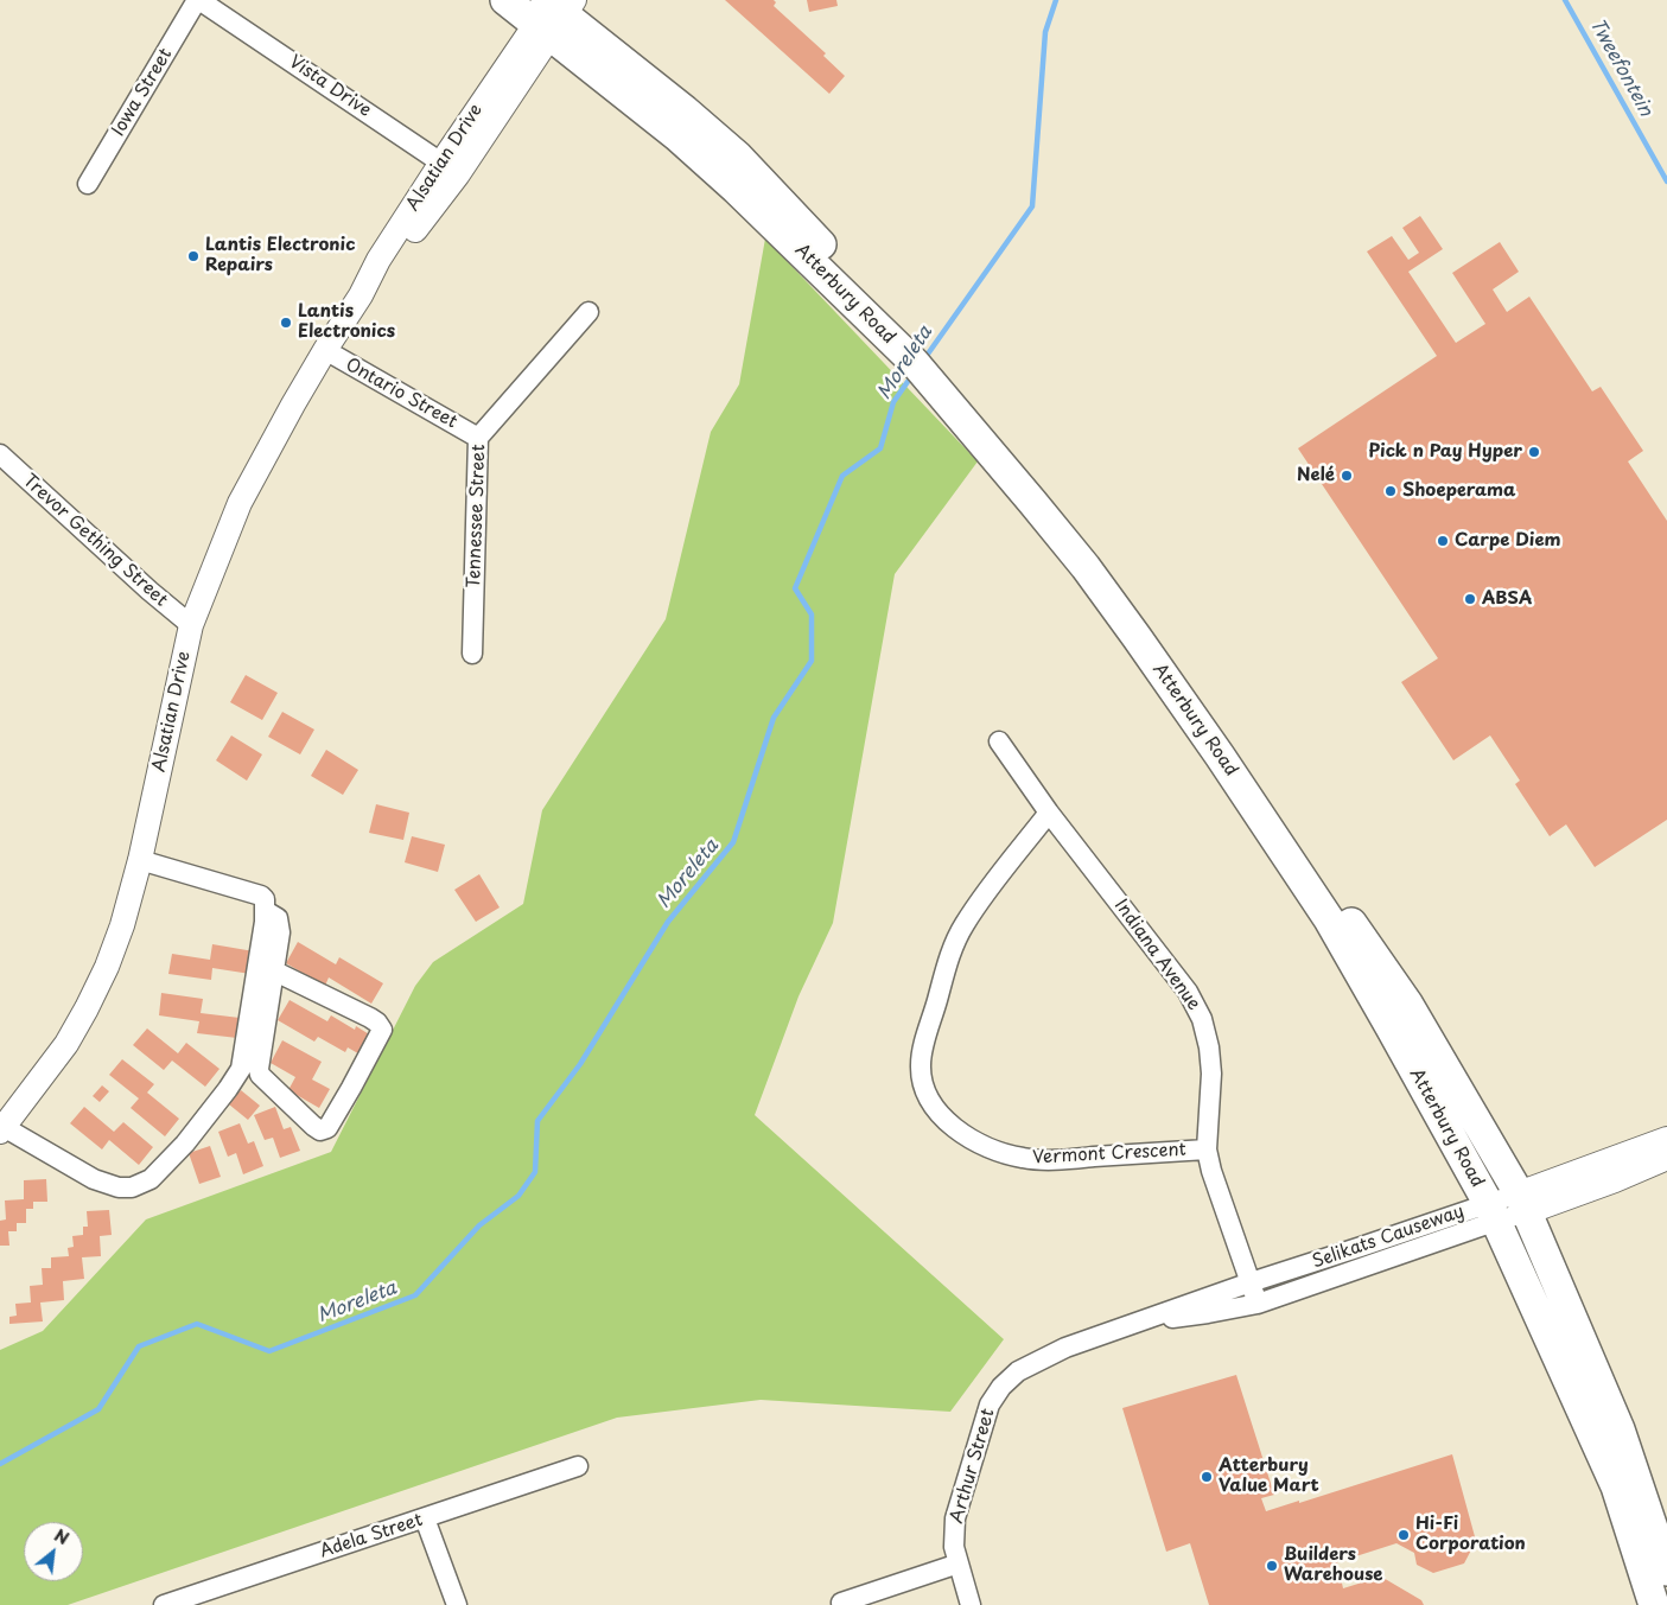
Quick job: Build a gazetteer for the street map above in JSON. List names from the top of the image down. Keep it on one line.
{"streets":{"main road":["Atterbury Road"],"street":["Vista Drive","Iowa Street","Alsatian Drive","Ontario Street","Tennessee Street","Trevor Gething Street","Indiana Avenue","Vermont Crescent","Selikats Causeway","Arthur Street","Adela Street"]},"crossings":[["Vista Drive","Iowa Street"],["Vista Drive","Alsatian Drive"],["Alsatian Drive","Atterbury Road"],["Alsatian Drive","Ontario Street"],["Alsatian Drive","Trevor Gething Street"],["Atterbury Road","Selikats Causeway"],["Ontario Street","Tennessee Street"],["Indiana Avenue","Vermont Crescent"],["Indiana Avenue","Selikats Causeway"],["Selikats Causeway","Arthur Street"]],"water":["Tweefontein","Moreleta"],"places":["Lantis Electronic Repairs","Lantis Electronics","Pick n Pay Hyper","Nelé","Shoeperama","Carpe Diem","ABSA","Atterbury Value Mart","Hi-Fi Corporation","Builders Warehouse"],"north":"top right"}
